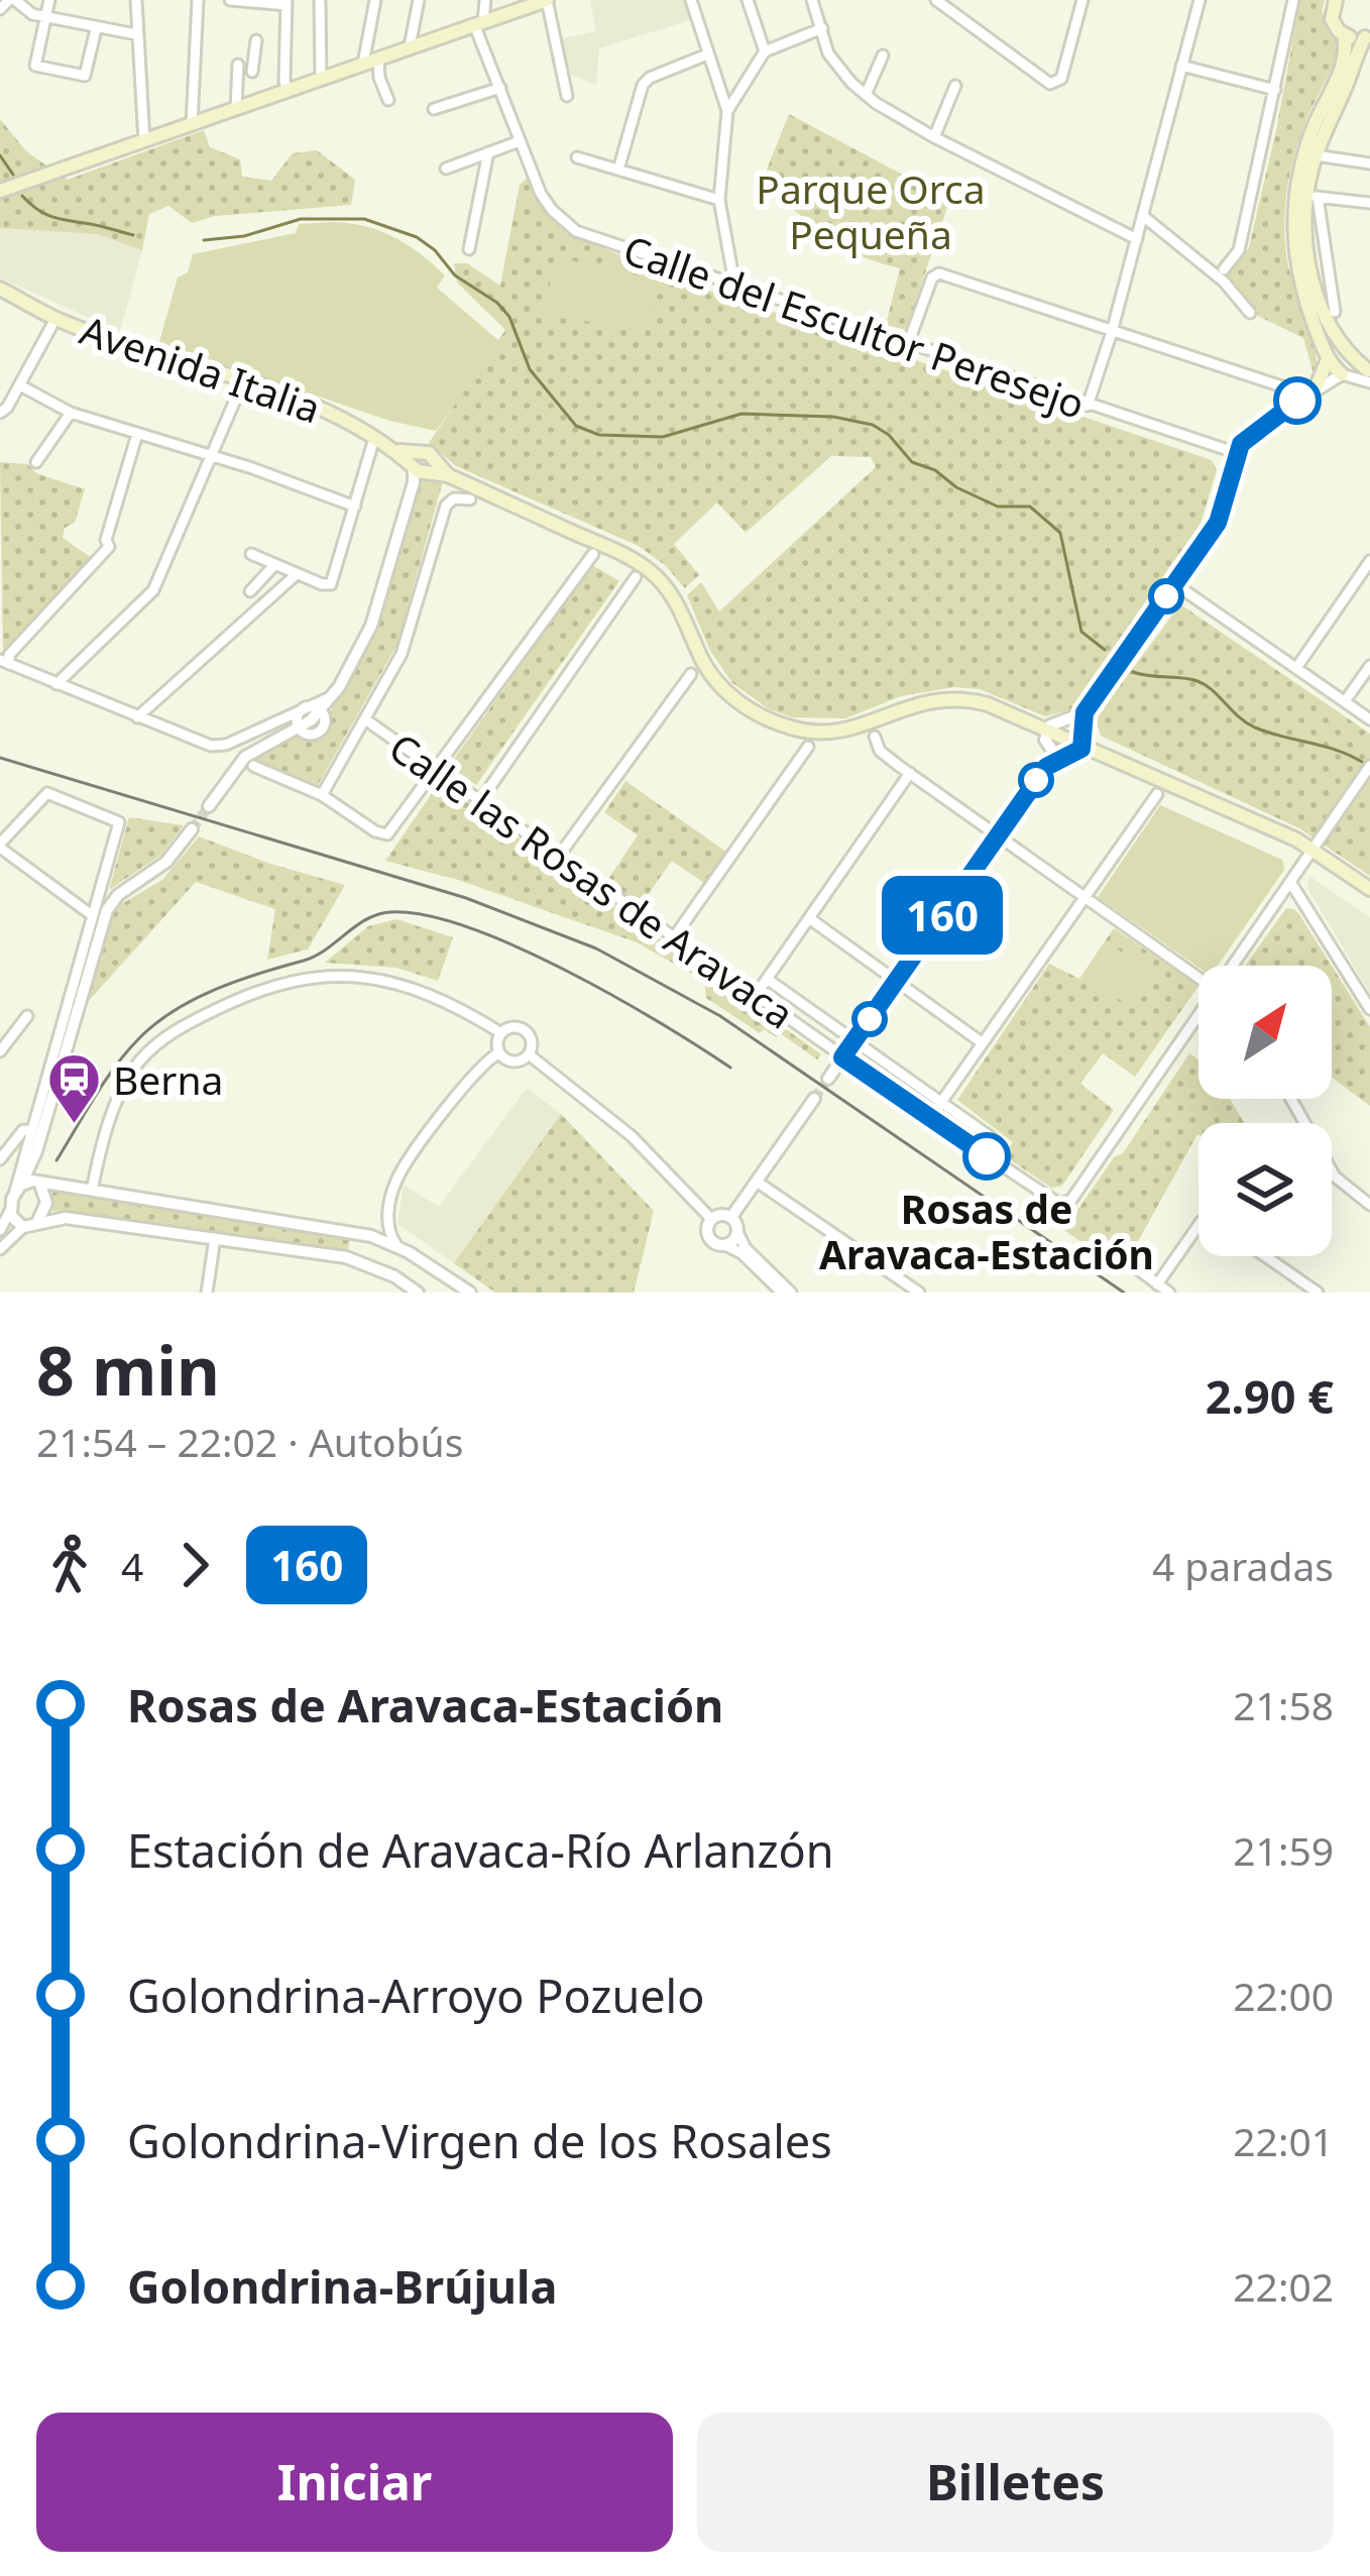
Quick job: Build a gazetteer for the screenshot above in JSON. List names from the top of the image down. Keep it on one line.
{"streets":{"main road":["Avenida Italia"],"street":["Calle del Escultor Peresejo","Calle las Rosas de Aravaca"]},"parks":["Parque Orca Pequeña"],"places":{"station":["Berna"],"other":["Rosas de Aravaca-Estación"]},"lines":["bus line 160"],"north":"top right","page":{"on_map":"160","heading":["8 min","21:54 – 22:02 · Autobús","2.90 €"],"legs":["4","160","4 paradas"],"list":[{"name":"Rosas de Aravaca-Estación","value":"21:58"},{"name":"Estación de Aravaca-Río Arlanzón","value":"21:59"},{"name":"Golondrina-Arroyo Pozuelo","value":"22:00"},{"name":"Golondrina-Virgen de los Rosales","value":"22:01"},{"name":"Golondrina-Brújula","value":"22:02"}],"buttons":["Iniciar","Billetes"]}}
